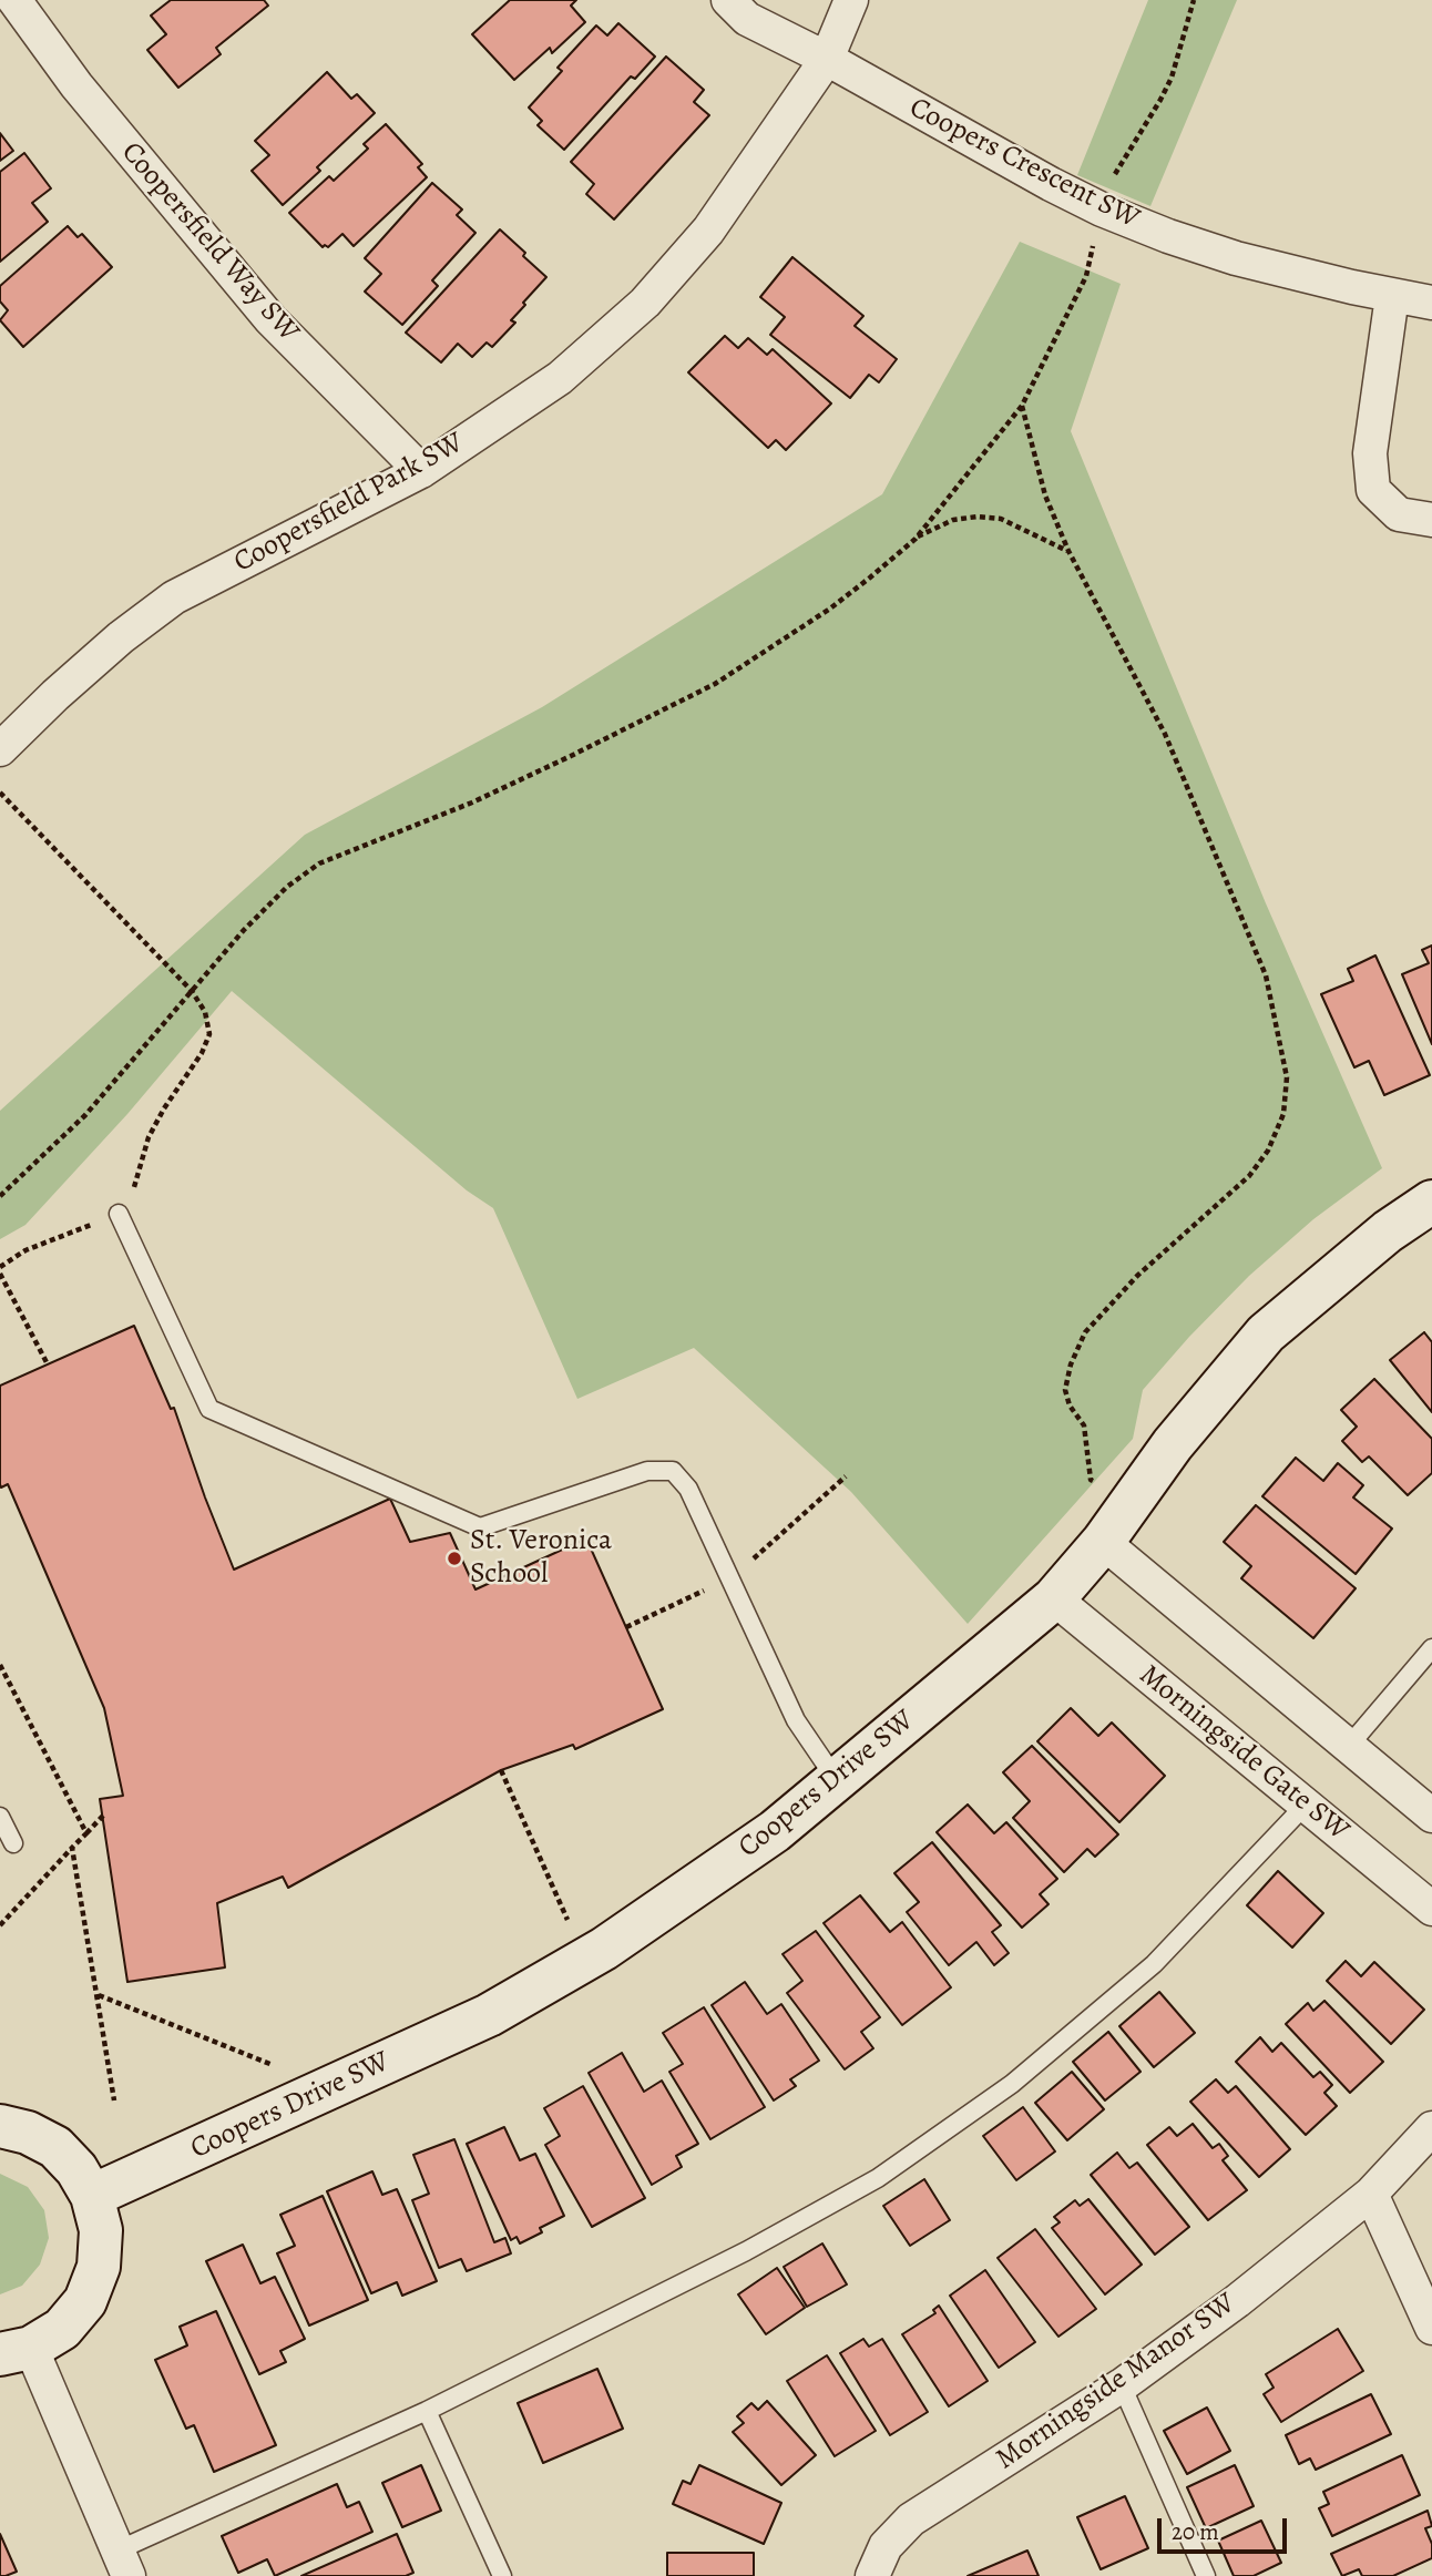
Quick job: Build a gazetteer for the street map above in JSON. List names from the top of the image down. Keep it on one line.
{"streets":{"street":["Coopers Crescent SW","Coopersfield Way SW","Coopersfield Park SW","Morningside Gate SW","Coopers Drive SW","Morningside Manor SW"]},"crossings":[["Coopers Crescent SW","Coopersfield Park SW"],["Coopersfield Way SW","Coopersfield Park SW"],["Morningside Gate SW","Coopers Drive SW"]],"places":["St. Veronica School"],"scale_bar":"20 m"}
